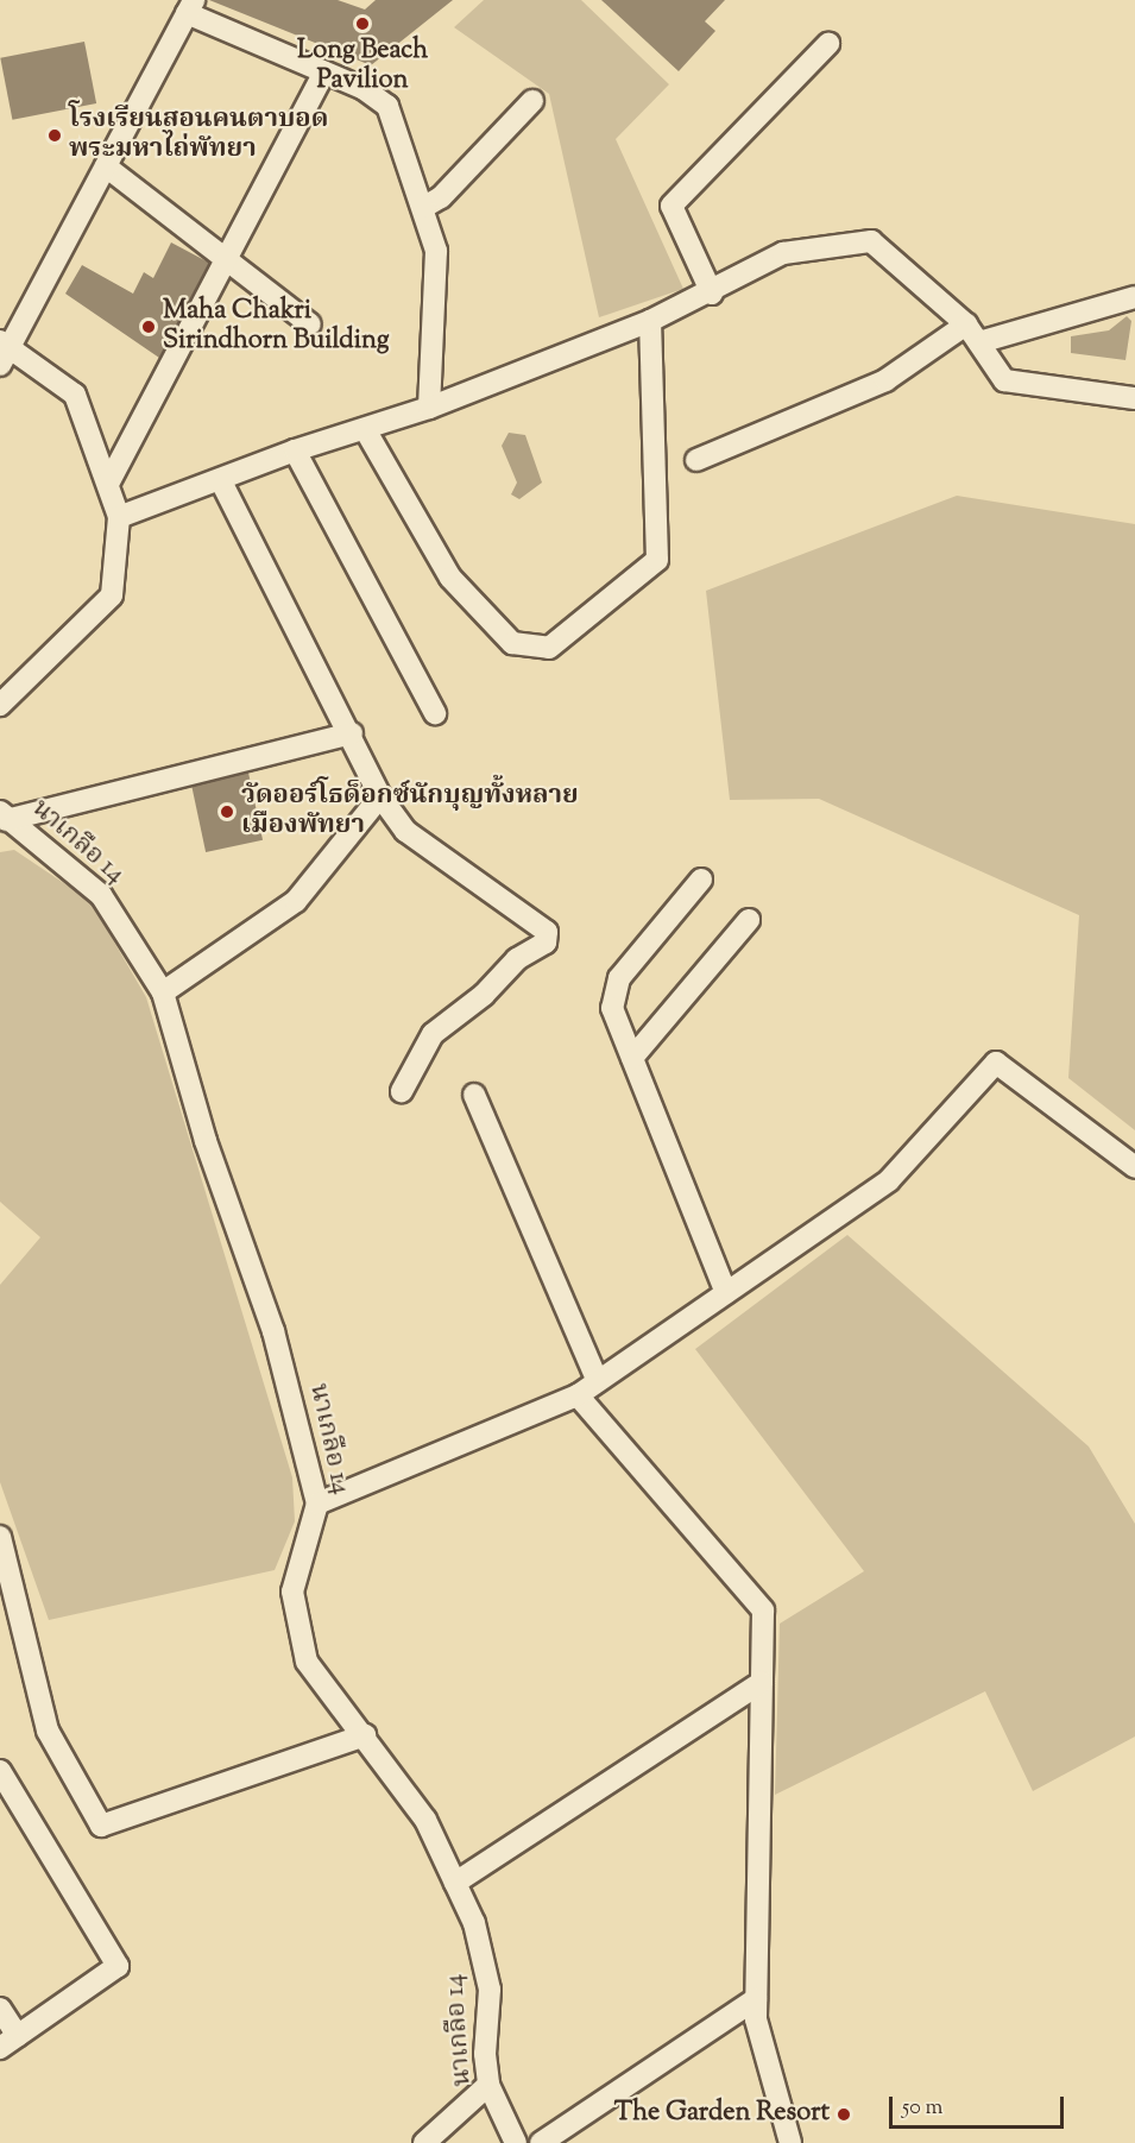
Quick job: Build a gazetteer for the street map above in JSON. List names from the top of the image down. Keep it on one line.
{"streets":{"street":["นาเกลือ 14"]},"places":["Long Beach Pavilion","โรงเรียนสอนคนตาบอด พระมหาไถ่พัทยา","Maha Chakri Sirindhorn Building","วัดออร์โธด็อกซ์นักบุญทั้งหลาย เมืองพัทยา","The Garden Resort"],"scale_bar":"50 m"}
